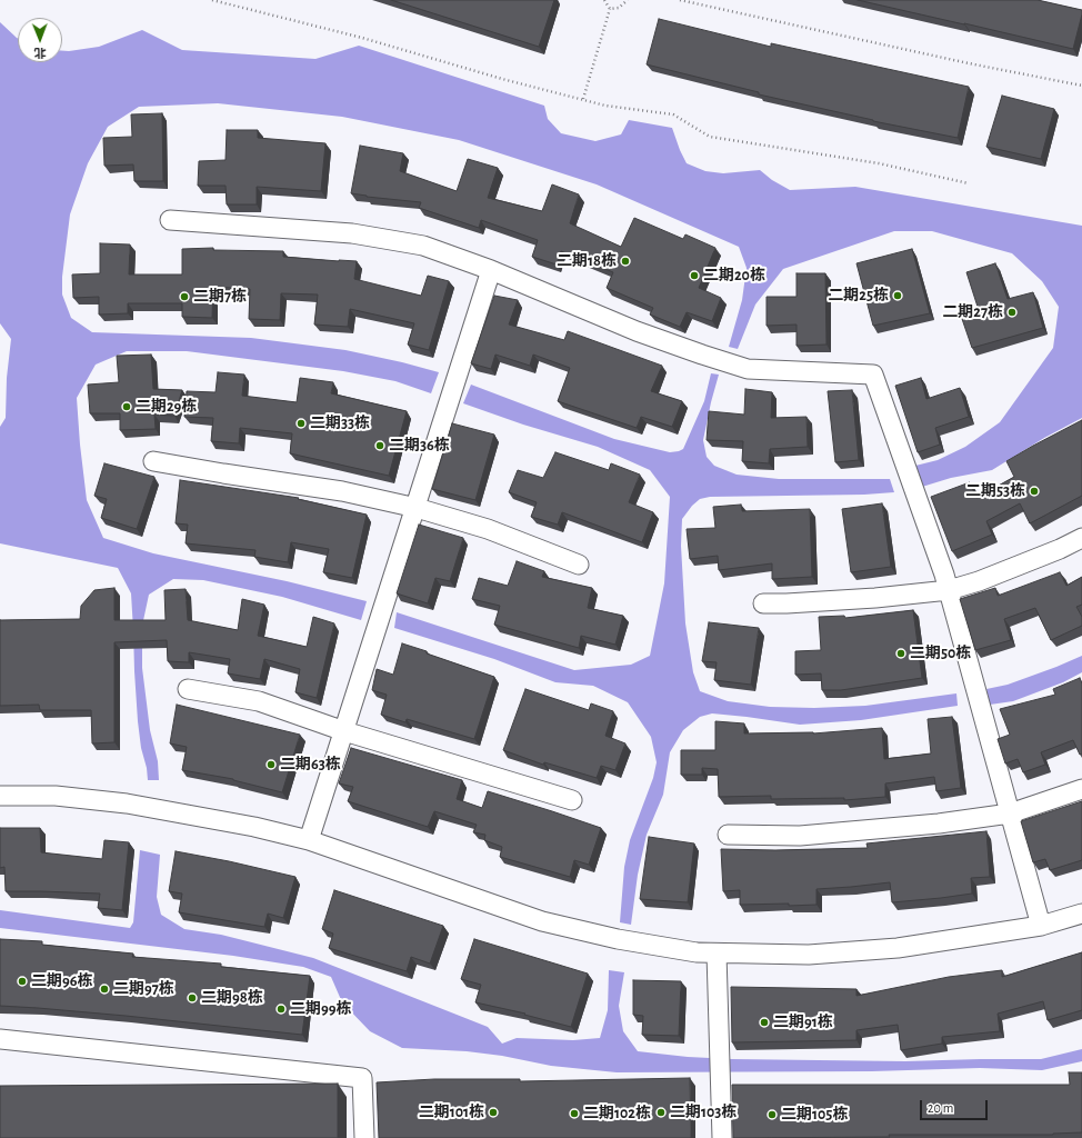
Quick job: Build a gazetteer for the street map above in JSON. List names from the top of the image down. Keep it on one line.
{"places":["二期18栋","二期20栋","二期25栋","二期7栋","二期27栋","二期29栋","二期33栋","二期36栋","二期53栋","二期50栋","二期63栋","二期96栋","二期97栋","二期98栋","二期99栋","二期91栋","二期101栋","二期103栋","二期102栋","二期105栋"],"scale_bar":"20 m","north":"bottom"}
